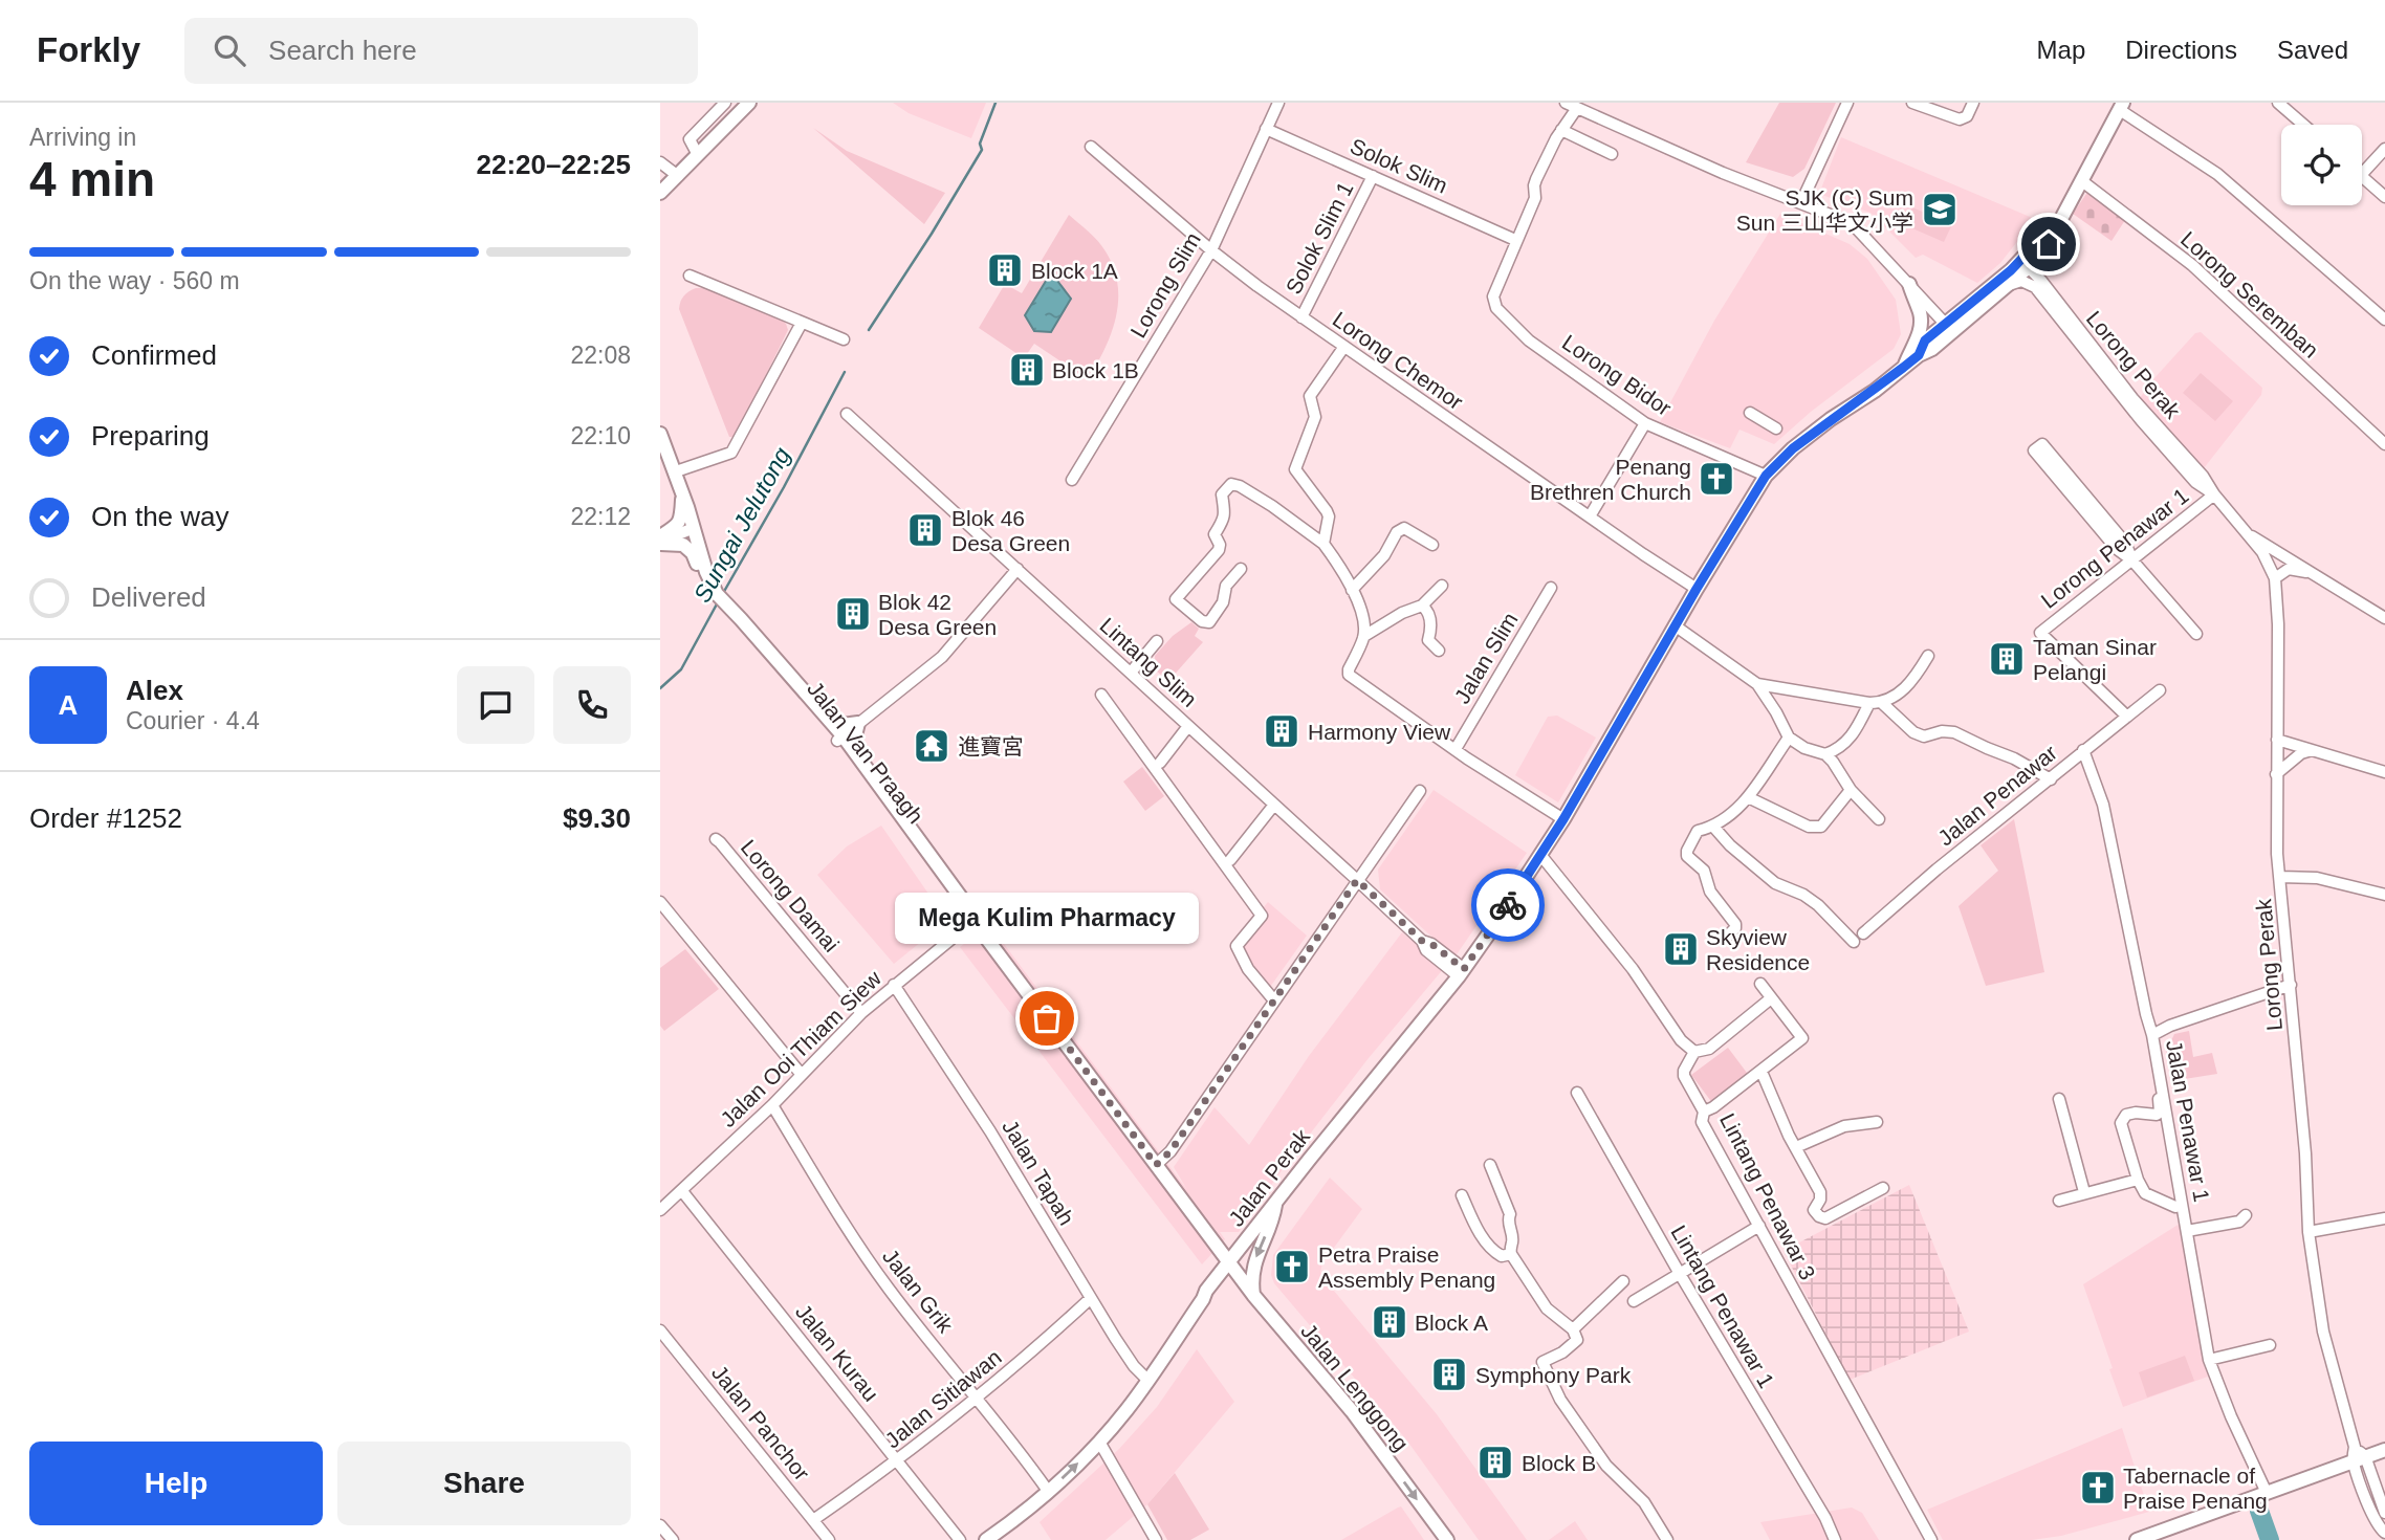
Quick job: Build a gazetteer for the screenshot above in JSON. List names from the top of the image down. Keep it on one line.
{"streets":{"main road":["Jalan Van Praagh","Jalan Perak","Jalan Lenggong"],"street":["Solok Slim","Solok Slim 1","Lorong Slim","Lorong Seremban","Lorong Chemor","Lorong Perak","Lorong Bidor","Lorong Penawar 1","Jalan Slim","Lintang Slim","Jalan Penawar","Lorong Damai","Jalan Ooi Thiam Siew","Jalan Penawar 1","Jalan Tapah","Lintang Penawar 3","Jalan Grik","Lintang Penawar 1","Jalan Kurau","Jalan Sitiawan","Jalan Panchor"]},"crossings":[["Solok Slim","Solok Slim 1"],["Solok Slim","Lorong Slim"],["Solok Slim","Lorong Bidor"],["Solok Slim 1","Lorong Chemor"],["Lorong Slim","Lorong Chemor"],["Lorong Seremban","Jalan Perak"],["Lorong Chemor","Jalan Perak"],["Lorong Perak","Lorong Penawar 1"],["Lorong Perak","Jalan Perak"],["Lorong Bidor","Jalan Perak"],["Lorong Penawar 1","Jalan Penawar"],["Lintang Slim","Jalan Perak"],["Jalan Van Praagh","Jalan Ooi Thiam Siew"],["Jalan Van Praagh","Jalan Perak"],["Jalan Van Praagh","Jalan Lenggong"],["Jalan Penawar","Jalan Penawar 1"],["Lorong Damai","Jalan Ooi Thiam Siew"],["Jalan Ooi Thiam Siew","Jalan Tapah"],["Jalan Ooi Thiam Siew","Jalan Grik"],["Jalan Ooi Thiam Siew","Jalan Kurau"],["Jalan Tapah","Jalan Perak"],["Jalan Tapah","Jalan Sitiawan"],["Jalan Perak","Jalan Grik"],["Jalan Perak","Jalan Lenggong"],["Jalan Grik","Jalan Sitiawan"],["Jalan Kurau","Jalan Sitiawan"],["Jalan Sitiawan","Jalan Panchor"]],"one_way":["Jalan Lenggong"],"water":["Sungai Jelutong"],"places":{"school or university":["SJK (C) Sum Sun 三山华文小学"],"building":["Block 1A","Block 1B","Blok 46 Desa Green","Blok 42 Desa Green","Taman Sinar Pelangi","Harmony View","Skyview Residence","Block A","Symphony Park","Block B"],"church":["Penang Brethren Church","Petra Praise Assembly Penang","Tabernacle of Praise Penang"],"temple":["進寶宮"],"other":["Mega Kulim Pharmacy"]},"page":{"header":"Forkly","search":"Search here","nav":["Map","Directions","Saved"],"heading":["4 min","Arriving in","22:20–22:25"],"panel":["Alex","Courier · 4.4","Order #1252","$9.30"],"bar":"On the way · 560 m","list":[["Confirmed","22:08"],["Preparing","22:10"],["On the way","22:12"],"Delivered"],"round":"A","bubble":"Mega Kulim Pharmacy","buttons":["Help","Share"]}}
